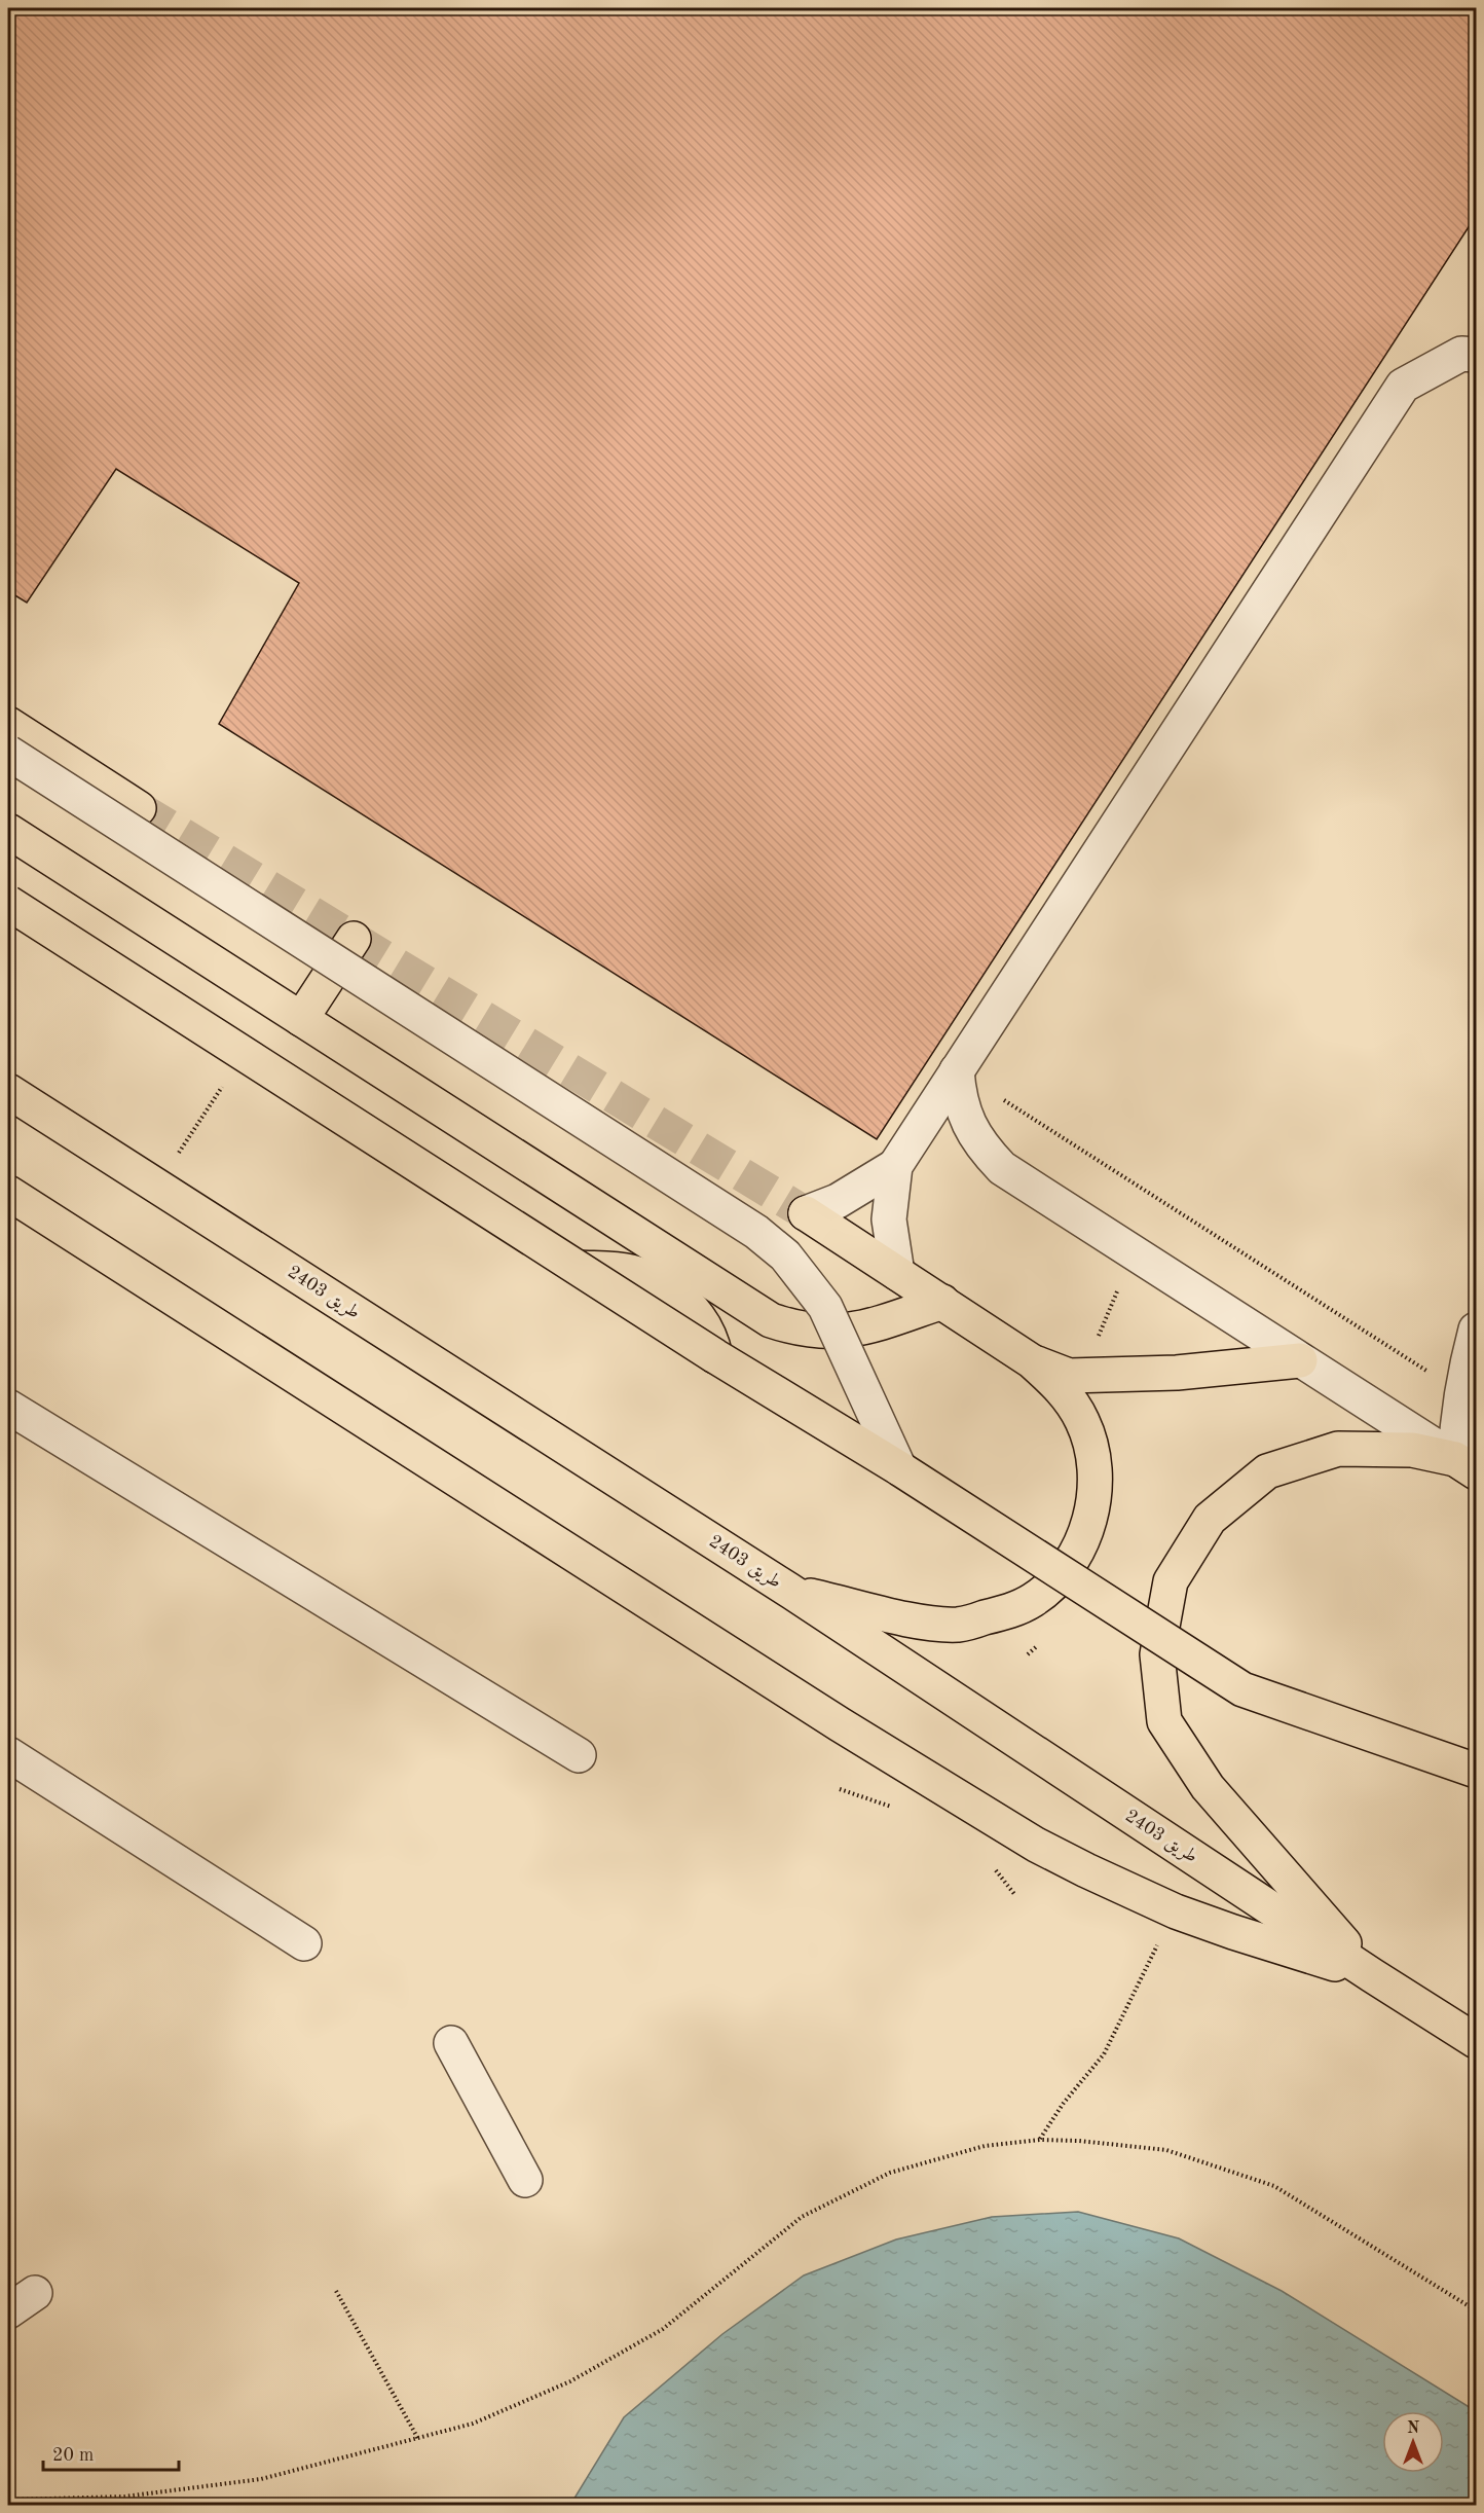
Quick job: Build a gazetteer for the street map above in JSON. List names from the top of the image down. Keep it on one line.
{"streets":{"main road":["طريق 2403"]},"scale_bar":"20 m","north":"top"}
